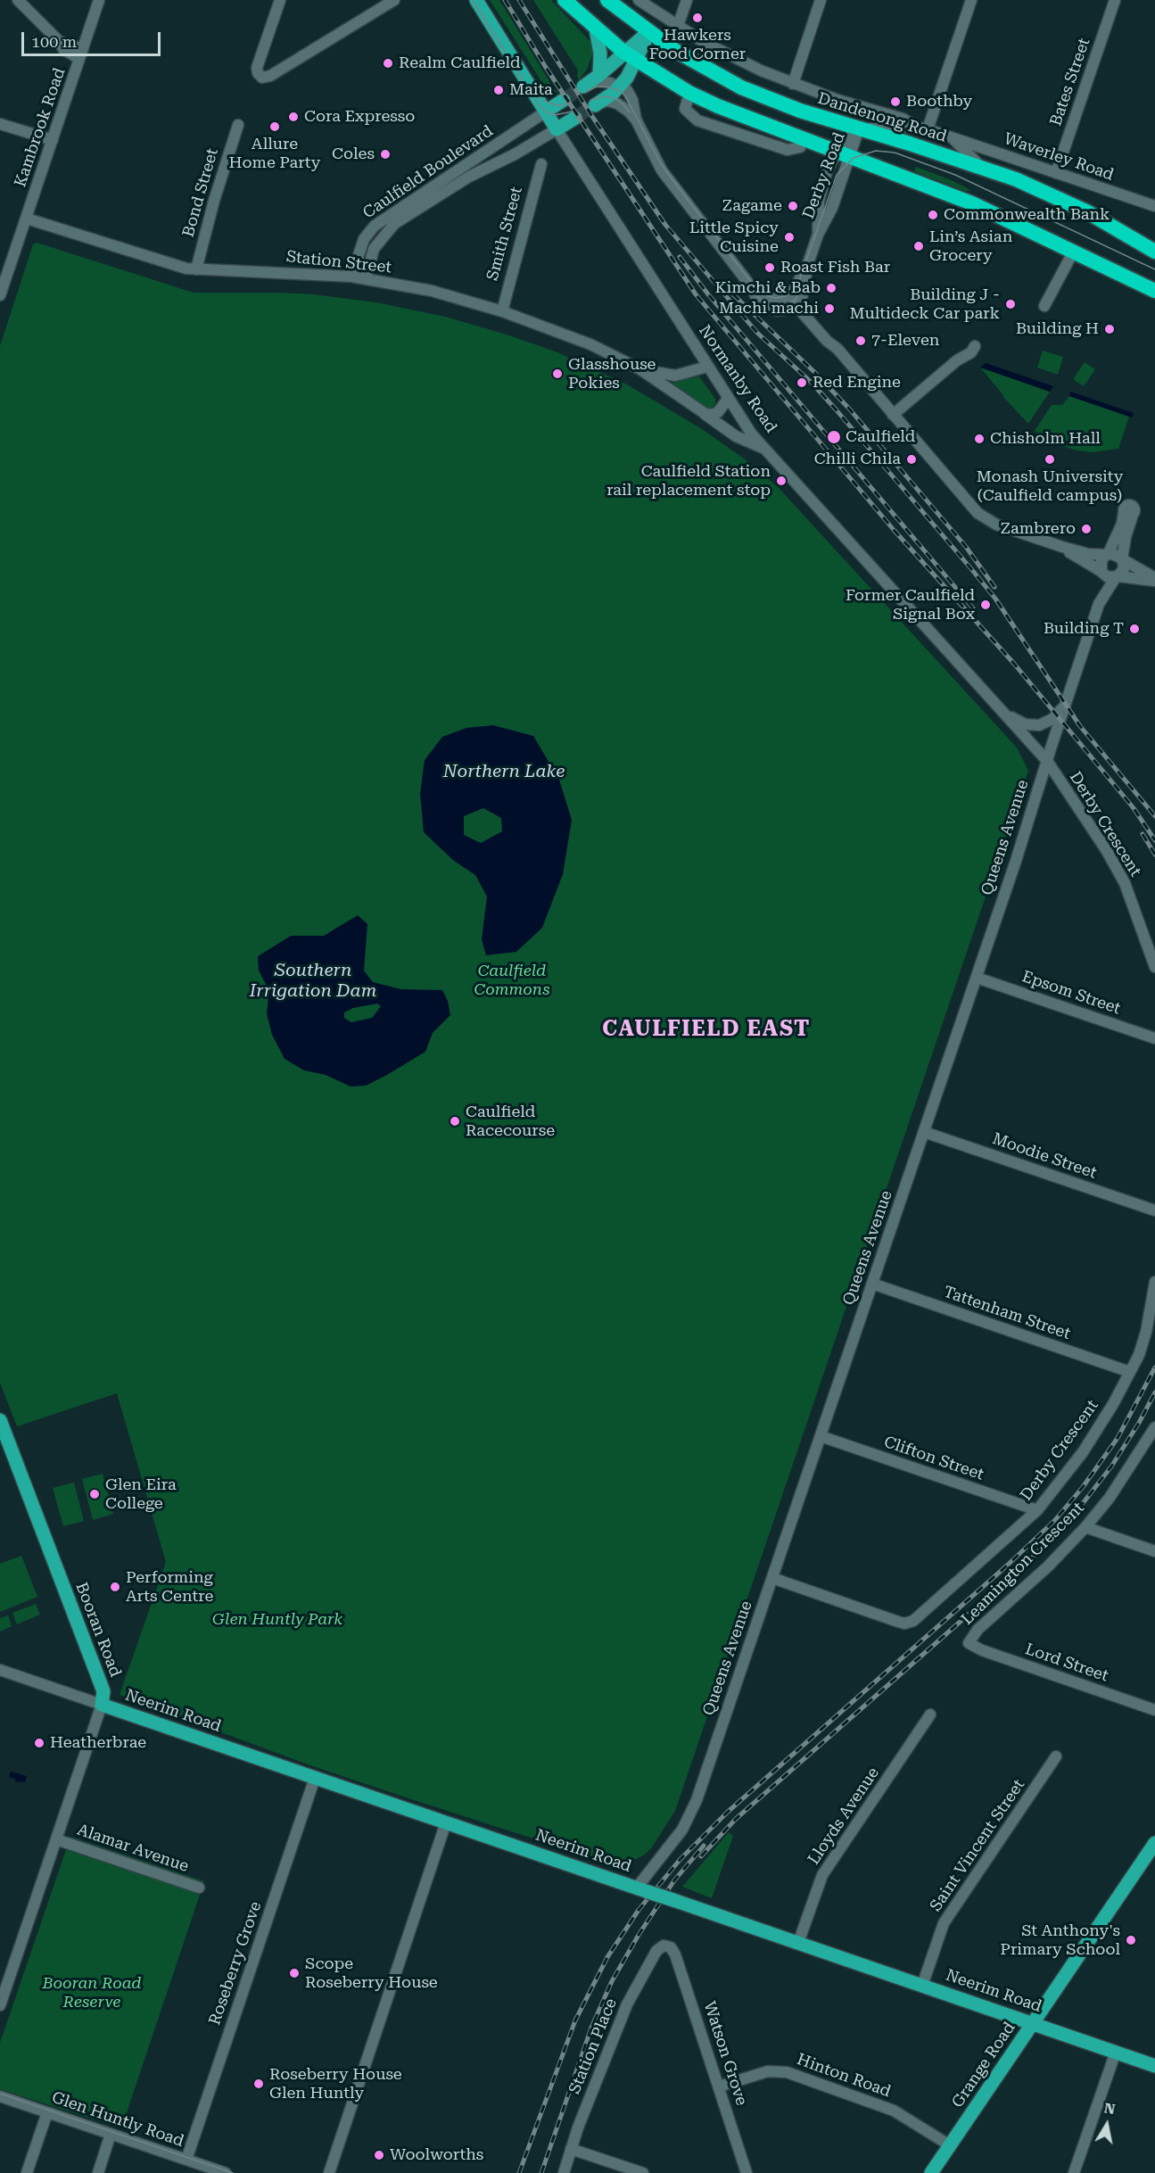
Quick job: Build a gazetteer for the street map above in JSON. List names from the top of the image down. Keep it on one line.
{"streets":{"highway":["Dandenong Road"],"main road":["Normanby Road","Booran Road","Neerim Road","Grange Road"],"street":["Bates Street","Kambrook Road","Waverley Road","Caulfield Boulevard","Derby Road","Bond Street","Smith Street","Station Street","Derby Crescent","Queens Avenue","Epsom Street","Moodie Street","Tattenham Street","Clifton Street","Leamington Crescent","Lord Street","Lloyds Avenue","Saint Vincent Street","Alamar Avenue","Roseberry Grove","Station Place","Watson Grove","Hinton Road","Glen Huntly Road"]},"crossings":[["Bates Street","Waverley Road"],["Dandenong Road","Waverley Road"],["Dandenong Road","Derby Road"],["Kambrook Road","Station Street"],["Waverley Road","Derby Road"],["Caulfield Boulevard","Station Street"],["Caulfield Boulevard","Normanby Road"],["Bond Street","Station Street"],["Smith Street","Station Street"],["Station Street","Normanby Road"],["Normanby Road","Derby Crescent"],["Normanby Road","Queens Avenue"],["Derby Crescent","Queens Avenue"],["Derby Crescent","Tattenham Street"],["Derby Crescent","Clifton Street"],["Queens Avenue","Epsom Street"],["Queens Avenue","Moodie Street"],["Queens Avenue","Tattenham Street"],["Queens Avenue","Clifton Street"],["Queens Avenue","Neerim Road"],["Leamington Crescent","Lord Street"],["Booran Road","Neerim Road"],["Booran Road","Alamar Avenue"],["Neerim Road","Lloyds Avenue"],["Neerim Road","Saint Vincent Street"],["Neerim Road","Roseberry Grove"],["Neerim Road","Grange Road"],["Roseberry Grove","Glen Huntly Road"],["Station Place","Watson Grove"],["Watson Grove","Hinton Road"],["Grange Road","Hinton Road"]],"districts":["CAULFIELD EAST"],"water":["Northern Lake","Southern Irrigation Dam"],"parks":["Caulfield Commons","Glen Huntly Park","Booran Road Reserve"],"places":["Hawkers Food Corner","Realm Caulfield","Maita","Boothby","Cora Expresso","Allure Home Party","Coles","Zagame","Commonwealth Bank","Little Spicy Cuisine","Lin’s Asian Grocery","Roast Fish Bar","Kimchi & Bab","Building J - Multideck Car park","Machi machi","Building H","7-Eleven","Glasshouse Pokies","Red Engine","Caulfield","Chisholm Hall","Chilli Chila","Monash University (Caulfield campus)","Caulfield Station rail replacement stop","Zambrero","Former Caulfield Signal Box","Building T","Caulfield Racecourse","Glen Eira College","Performing Arts Centre","Heatherbrae","St Anthony's Primary School","Scope Roseberry House","Roseberry House Glen Huntly","Woolworths"],"scale_bar":"100 m","north":"top"}
